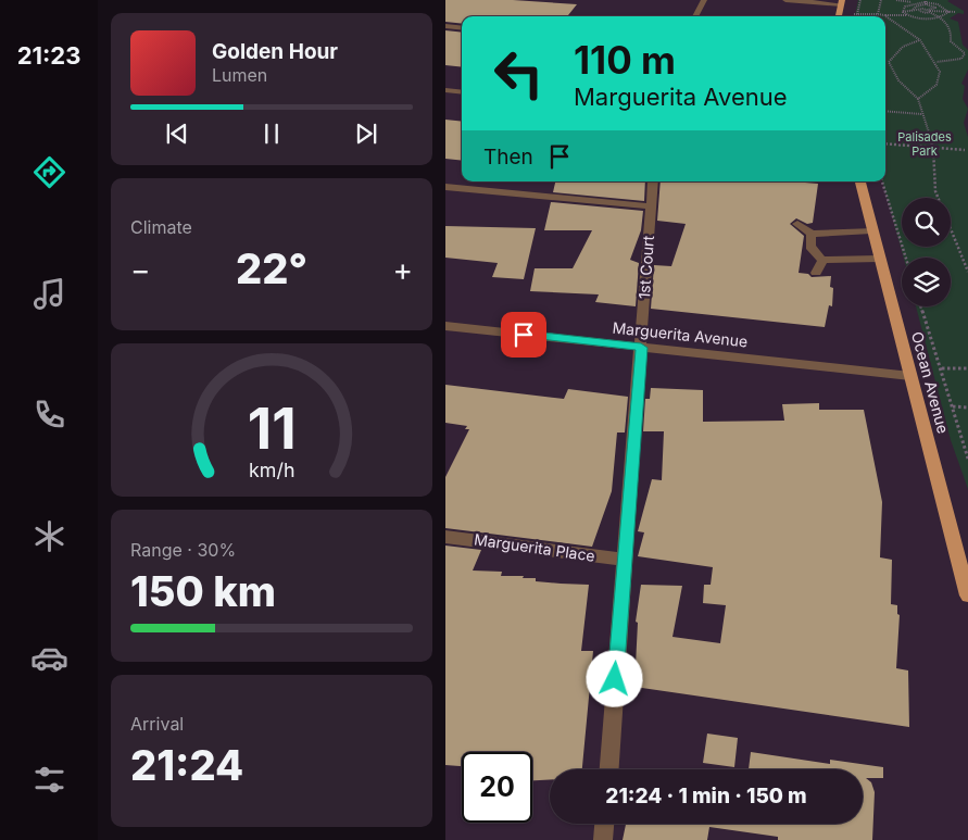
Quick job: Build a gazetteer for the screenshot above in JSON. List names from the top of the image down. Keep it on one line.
{"streets":{"main road":["Ocean Avenue"],"street":["1st Court","Marguerita Avenue","Marguerita Place"]},"crossings":[["1st Court","Marguerita Avenue"],["1st Court","Marguerita Place"],["Marguerita Avenue","Ocean Avenue"]],"parks":["Palisades Park"],"page":{"tabs":"21:23","turn":["110 m","Marguerita Avenue"],"song":["Golden Hour","Lumen"],"then":"Then","tile":["Climate",["Range · 30%","150 km"],["Arrival","21:24"]],"heat":["−","22°","+"],"limit":"20","trip":"21:24 · 1 min · 150 m","gauge":["11","km/h"]}}
